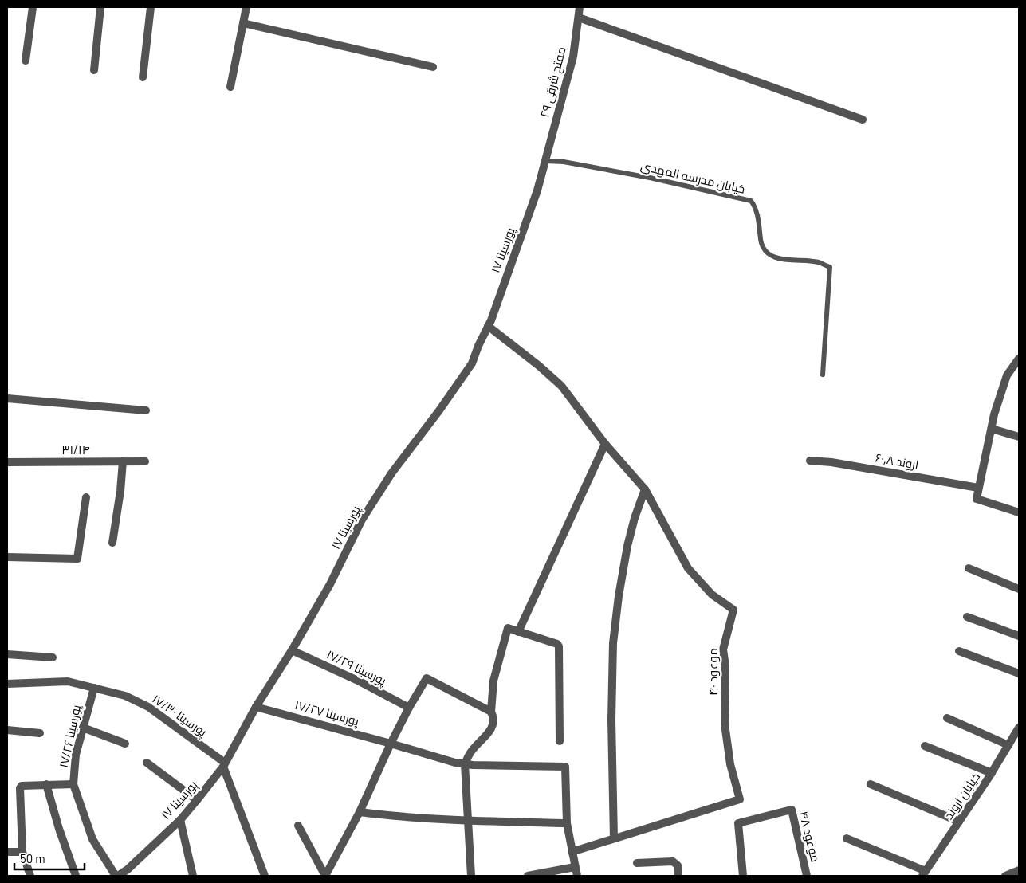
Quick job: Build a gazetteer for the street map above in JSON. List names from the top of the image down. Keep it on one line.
{"streets":{"street":["مفتح شرقی ۲۹","پورسینا ۱۷","۳۱/۱۴","اروند ۶۰٫۸","پورسینا ۱۷/۲۹","موعود ۴۰","پورسینا ۱۷/۲۷","پورسینا ۱۷/۳۰","پورسینا ۱۷/۲۶","خیابان اروند","موعود ۴۸"],"lane":["خیابان مدرسه المهدی"]},"crossings":[["مفتح شرقی ۲۹","خیابان مدرسه المهدی"],["مفتح شرقی ۲۹","پورسینا ۱۷"],["خیابان مدرسه المهدی","پورسینا ۱۷"],["پورسینا ۱۷","پورسینا ۱۷/۲۹"],["پورسینا ۱۷","پورسینا ۱۷/۲۷"],["پورسینا ۱۷","پورسینا ۱۷/۳۰"],["پورسینا ۱۷","پورسینا ۱۷/۲۶"],["پورسینا ۱۷/۳۰","پورسینا ۱۷/۲۶"]],"scale_bar":"50 m"}
